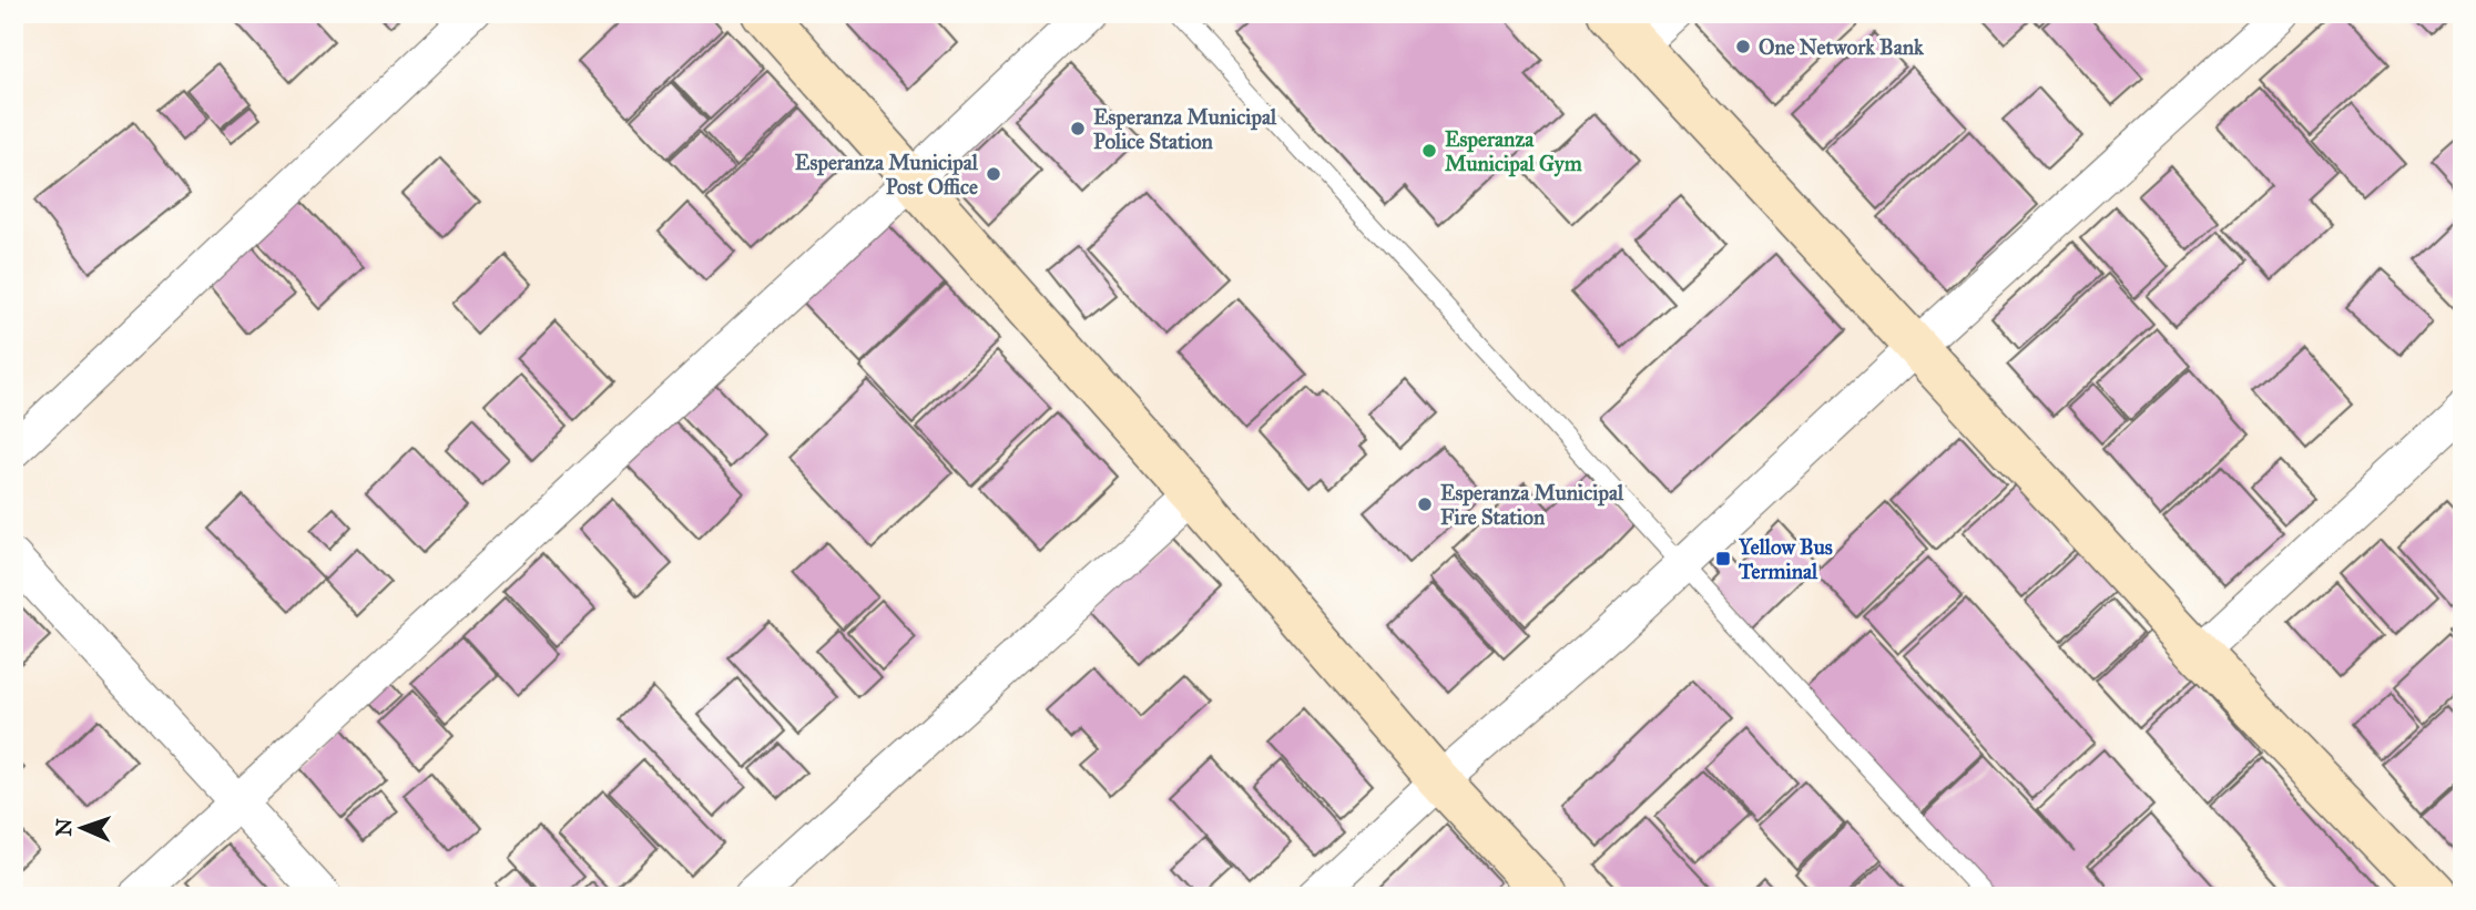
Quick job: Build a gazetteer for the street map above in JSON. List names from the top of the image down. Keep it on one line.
{"places":{"other":["One Network Bank","Esperanza Municipal Police Station","Esperanza Municipal Gym","Esperanza Municipal Post Office","Esperanza Municipal Fire Station"],"transit":["Yellow Bus Terminal"]},"north":"left"}
